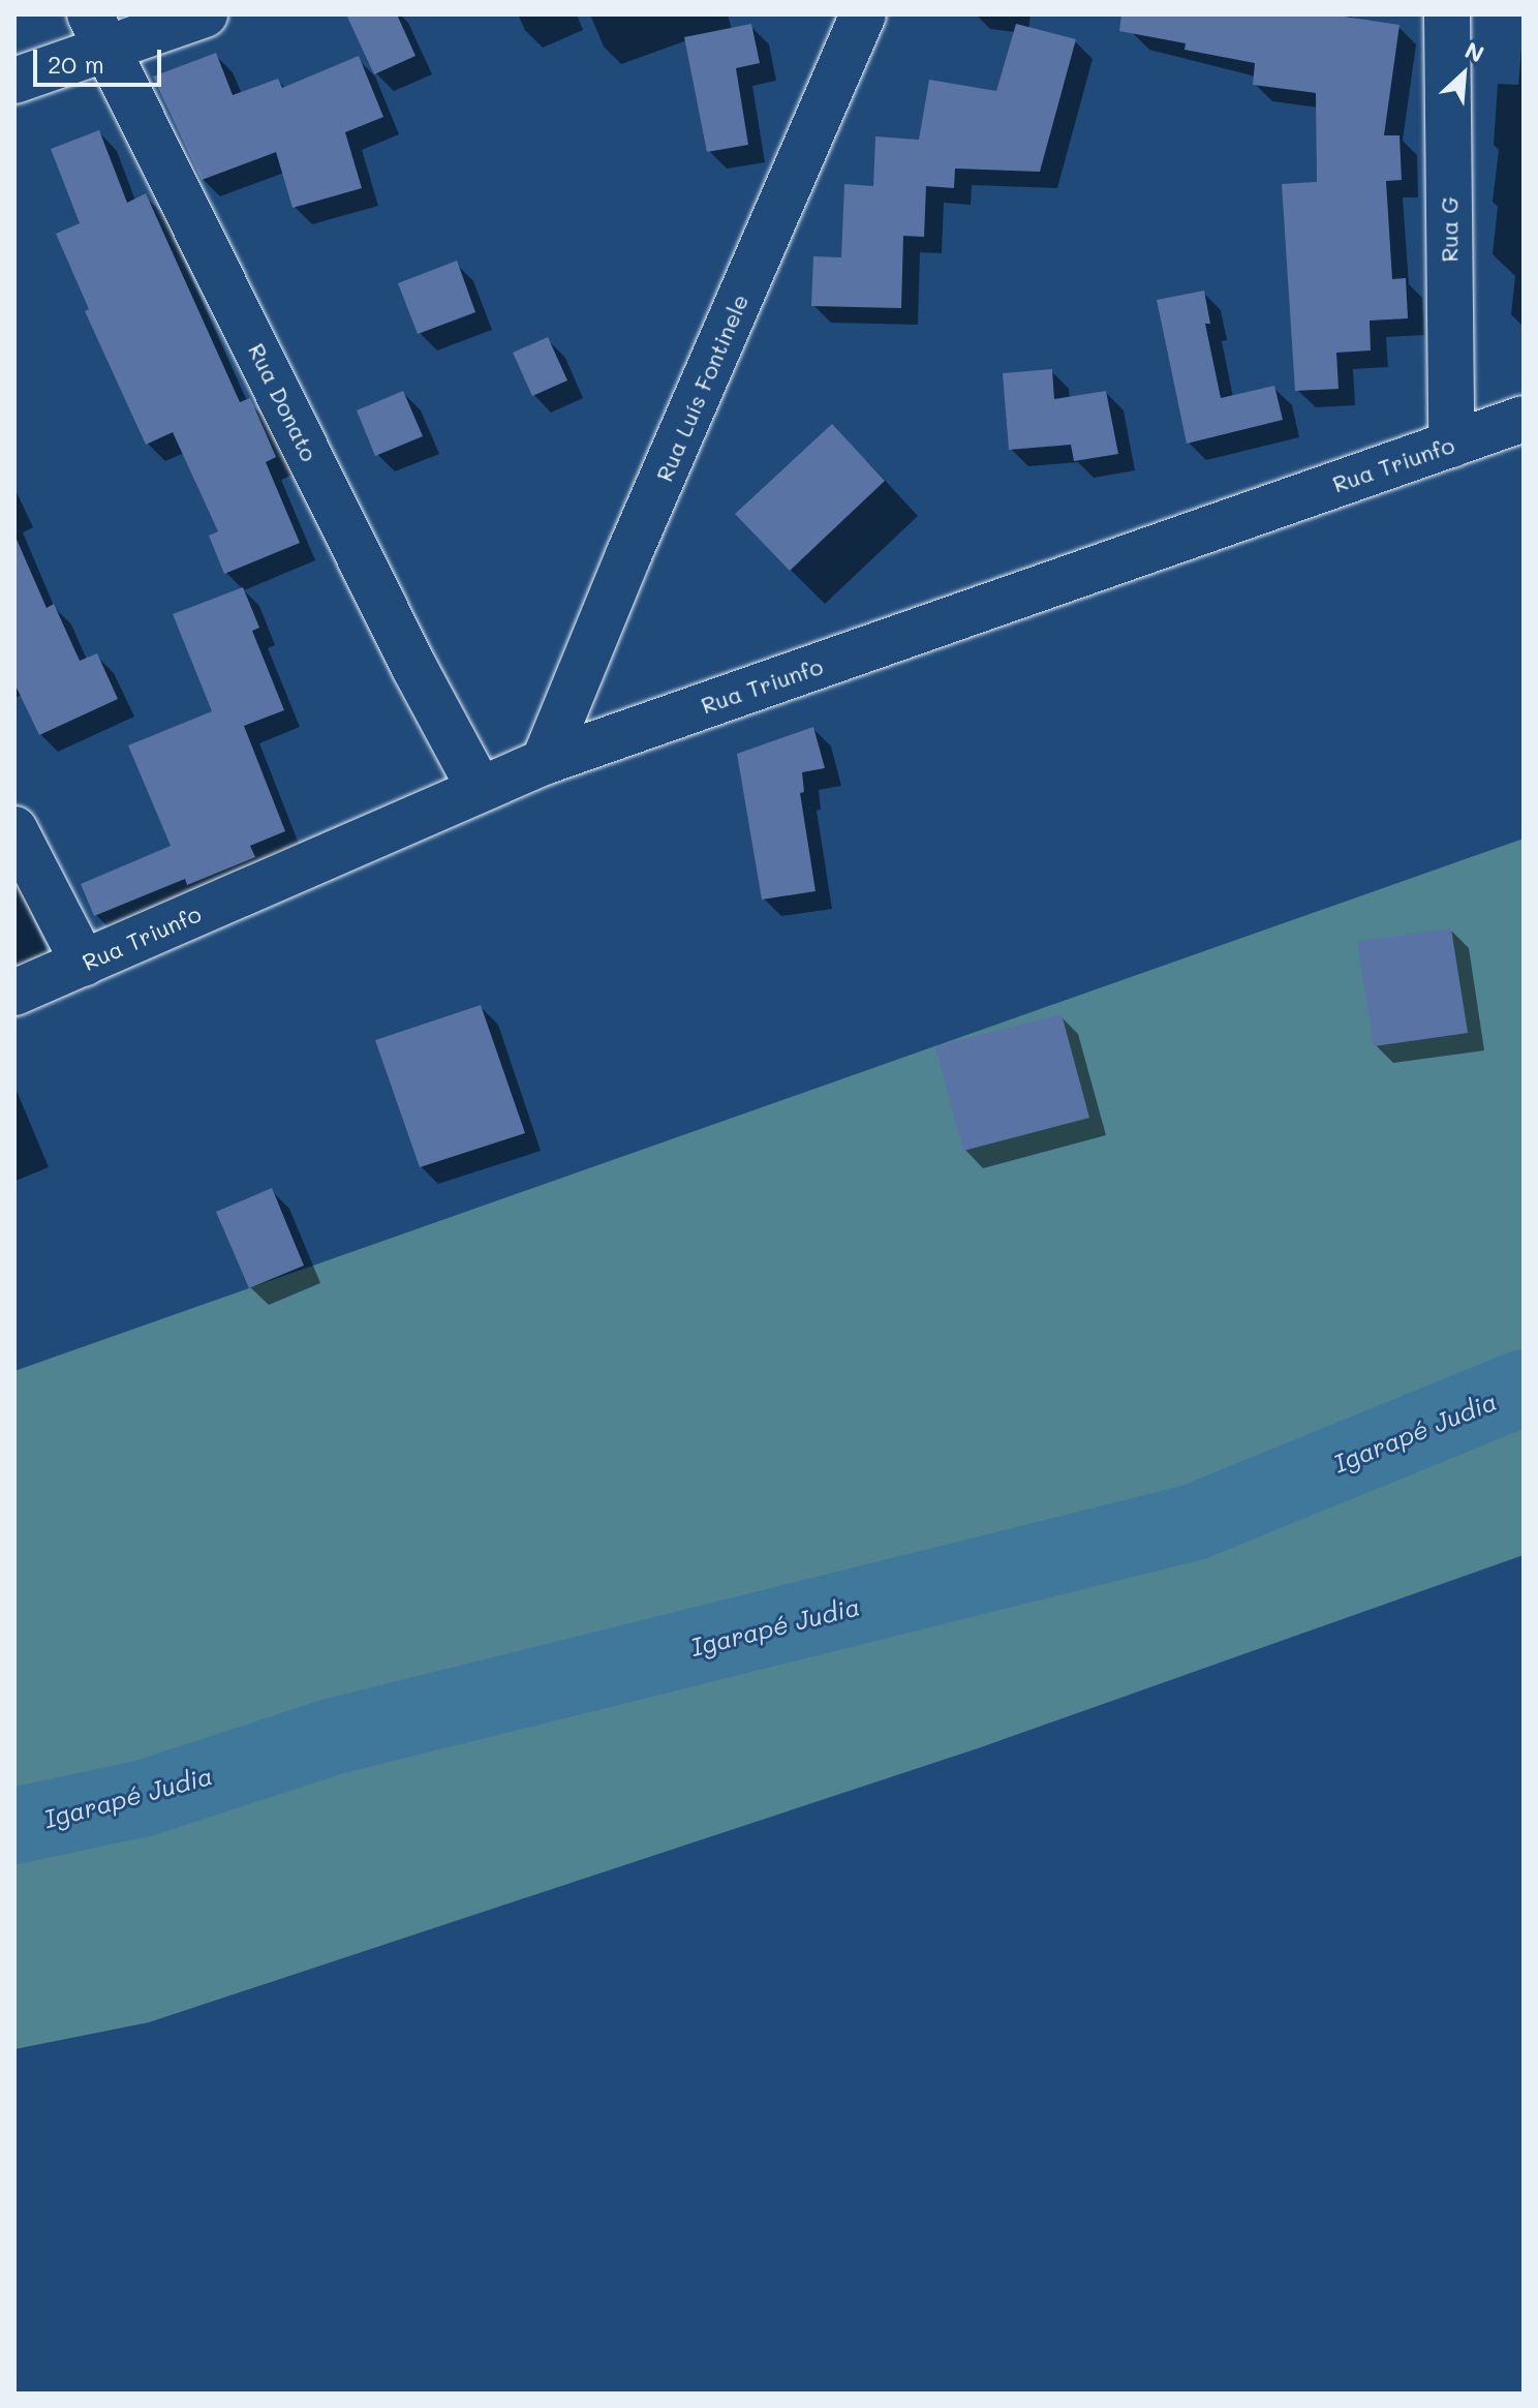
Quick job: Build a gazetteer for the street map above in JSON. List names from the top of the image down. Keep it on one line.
{"streets":{"street":["Rua G","Rua Luís Fontinele","Rua Donato","Rua Triunfo"]},"crossings":[["Rua G","Rua Triunfo"],["Rua Luís Fontinele","Rua Triunfo"],["Rua Donato","Rua Triunfo"]],"water":["Igarapé Judia"],"scale_bar":"20 m","north":"top right"}
